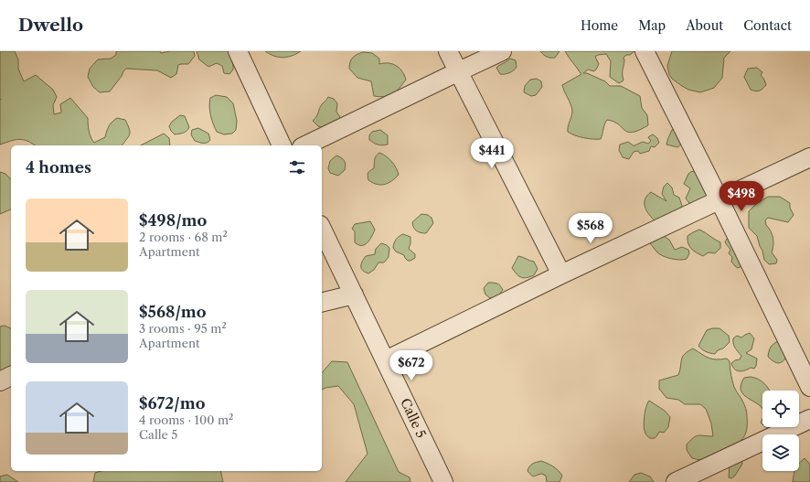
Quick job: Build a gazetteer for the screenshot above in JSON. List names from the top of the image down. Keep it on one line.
{"streets":{"street":["Calle 5"]},"page":{"header":"Dwello","nav":["Home","Map","About","Contact"],"price":["$441","$498","$568","$672"],"heading":"4 homes","list":[{"name":"$498/mo","note":"2 rooms · 68 m² · Apartment"},{"name":"$568/mo","note":"3 rooms · 95 m² · Apartment"},{"name":"$672/mo","note":"4 rooms · 100 m² · Calle 5"}]}}
